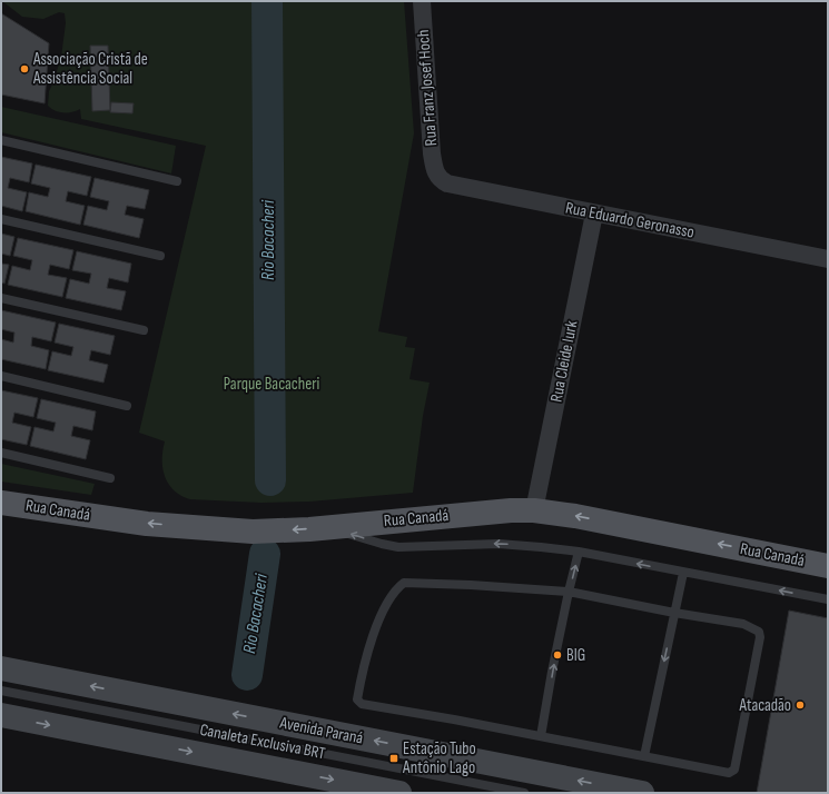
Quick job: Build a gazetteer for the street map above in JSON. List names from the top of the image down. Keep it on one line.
{"streets":{"main road":["Rua Canadá"],"street":["Rua Franz Josef Hoch","Rua Eduardo Geronasso","Rua Cleide Iurk","Avenida Paraná"],"lane":["Canaleta Exclusiva BRT"]},"crossings":[["Rua Franz Josef Hoch","Rua Eduardo Geronasso"],["Rua Eduardo Geronasso","Rua Cleide Iurk"],["Rua Cleide Iurk","Rua Canadá"]],"one_way":["Rua Canadá"],"water":["Rio Bacacheri"],"parks":["Parque Bacacheri"],"places":{"other":["Associação Cristã de Assistência Social","BIG","Atacadão"],"transit":["Estação Tubo Antônio Lago"]}}
